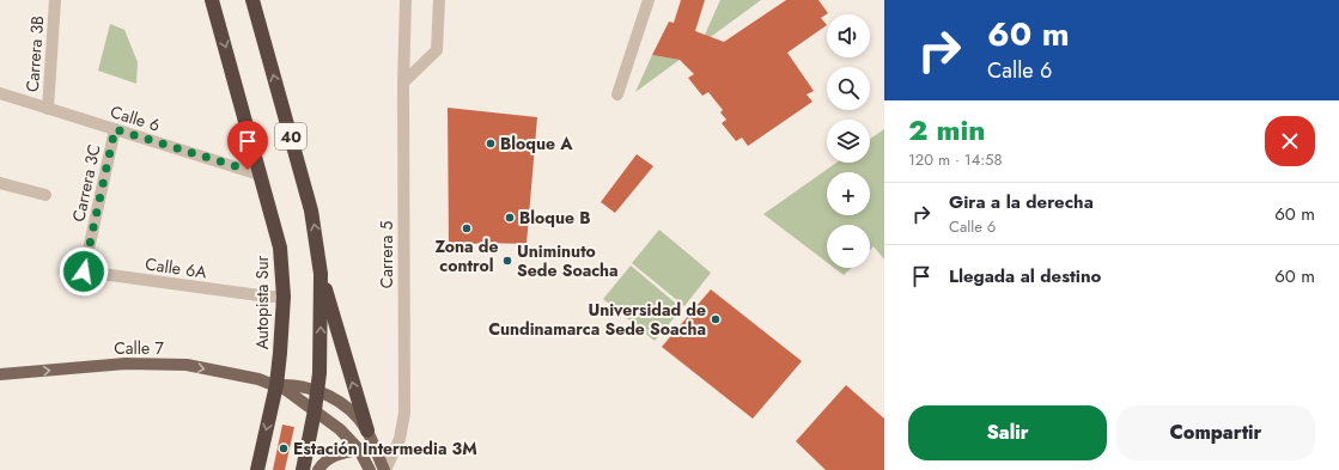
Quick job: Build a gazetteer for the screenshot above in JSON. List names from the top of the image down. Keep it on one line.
{"streets":{"highway":["40","Autopista Sur"],"main road":["Calle 7"],"street":["Carrera 3B","Calle 6","Carrera 3C","Carrera 5","Calle 6A"]},"crossings":[["Carrera 3B","Calle 6"],["Calle 6","Carrera 3C"],["Calle 6","Autopista Sur"],["Carrera 3C","Calle 6A"],["Calle 6A","Autopista Sur"],["Autopista Sur","Calle 7"]],"one_way":["Calle 7"],"places":["Bloque A","Bloque B","Zona de control","Uniminuto Sede Soacha","Universidad de Cundinamarca Sede Soacha","Estación Intermedia 3M"],"page":{"turn":["60 m","Calle 6"],"map_buttons":["+","−"],"heading":["2 min","120 m · 14:58"],"list":[{"name":"Gira a la derecha","note":"Calle 6","value":"60 m"},{"name":"Llegada al destino","value":"60 m"}],"buttons":["Salir","Compartir"]}}
